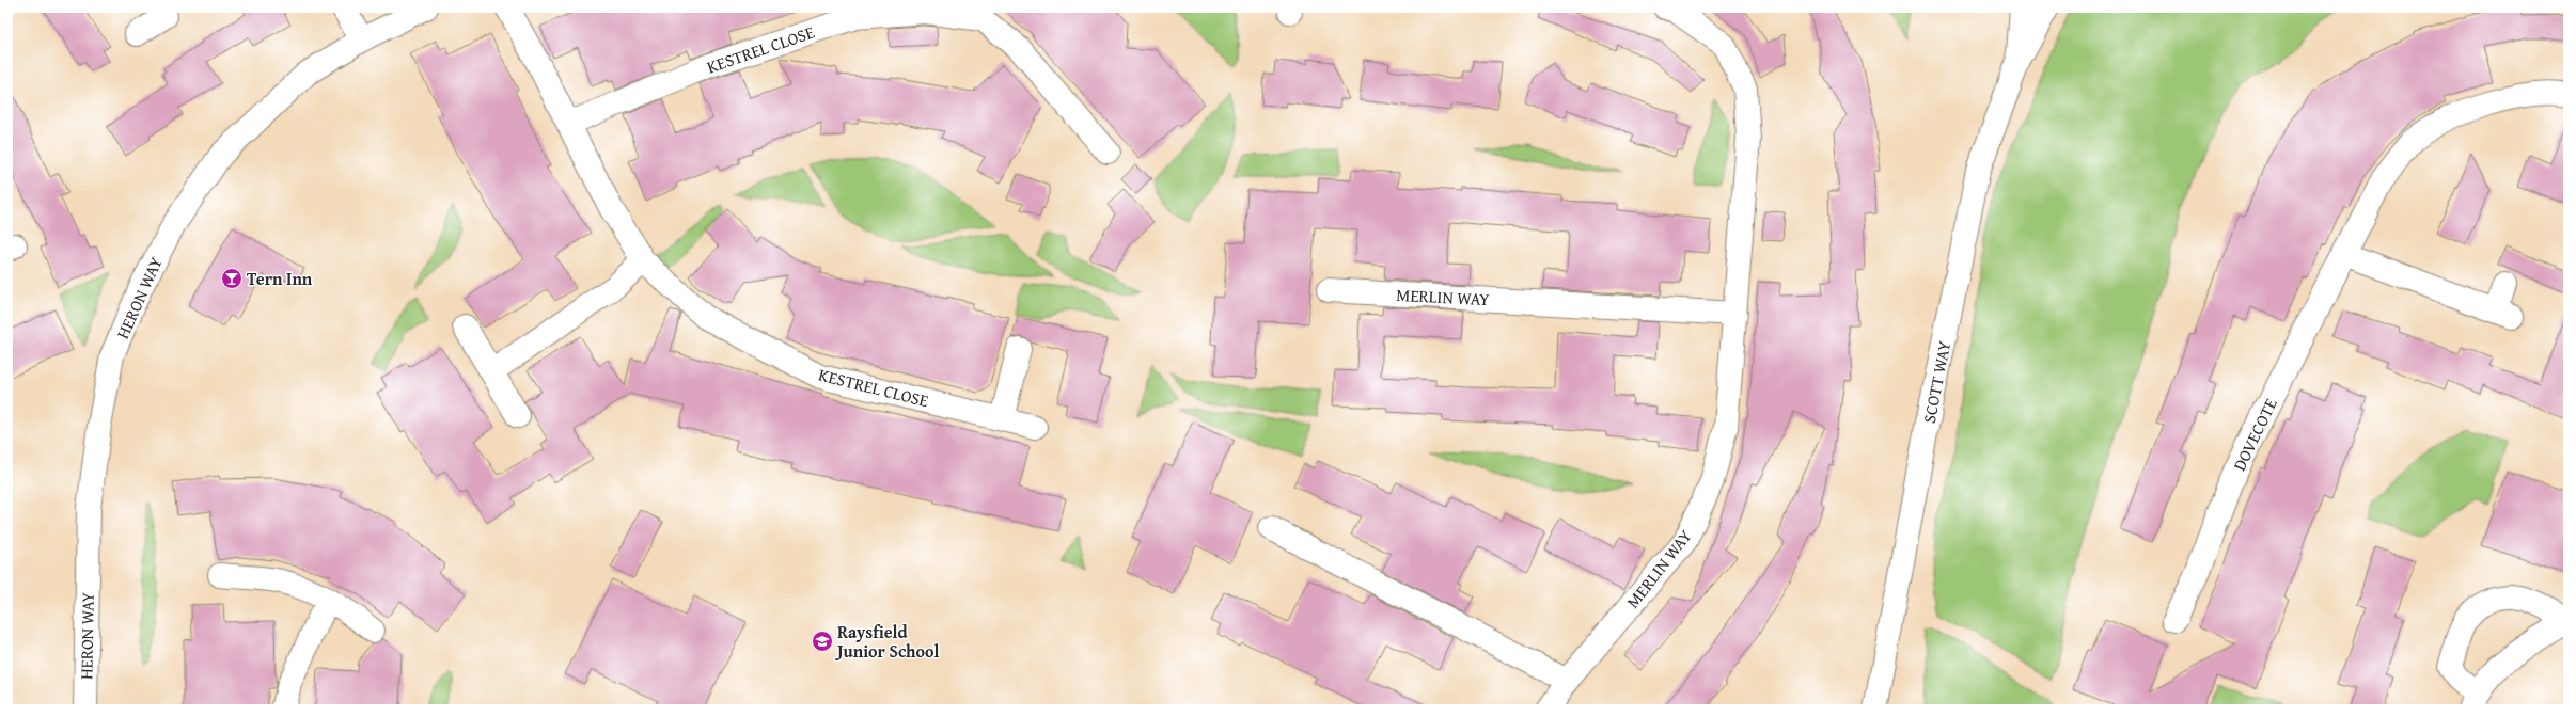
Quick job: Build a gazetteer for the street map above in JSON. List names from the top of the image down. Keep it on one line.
{"streets":{"street":["KESTREL CLOSE","MERLIN WAY","HERON WAY","SCOTT WAY","DOVECOTE"]},"places":{"bar":["Tern Inn"],"school or university":["Raysfield Junior School"]}}
